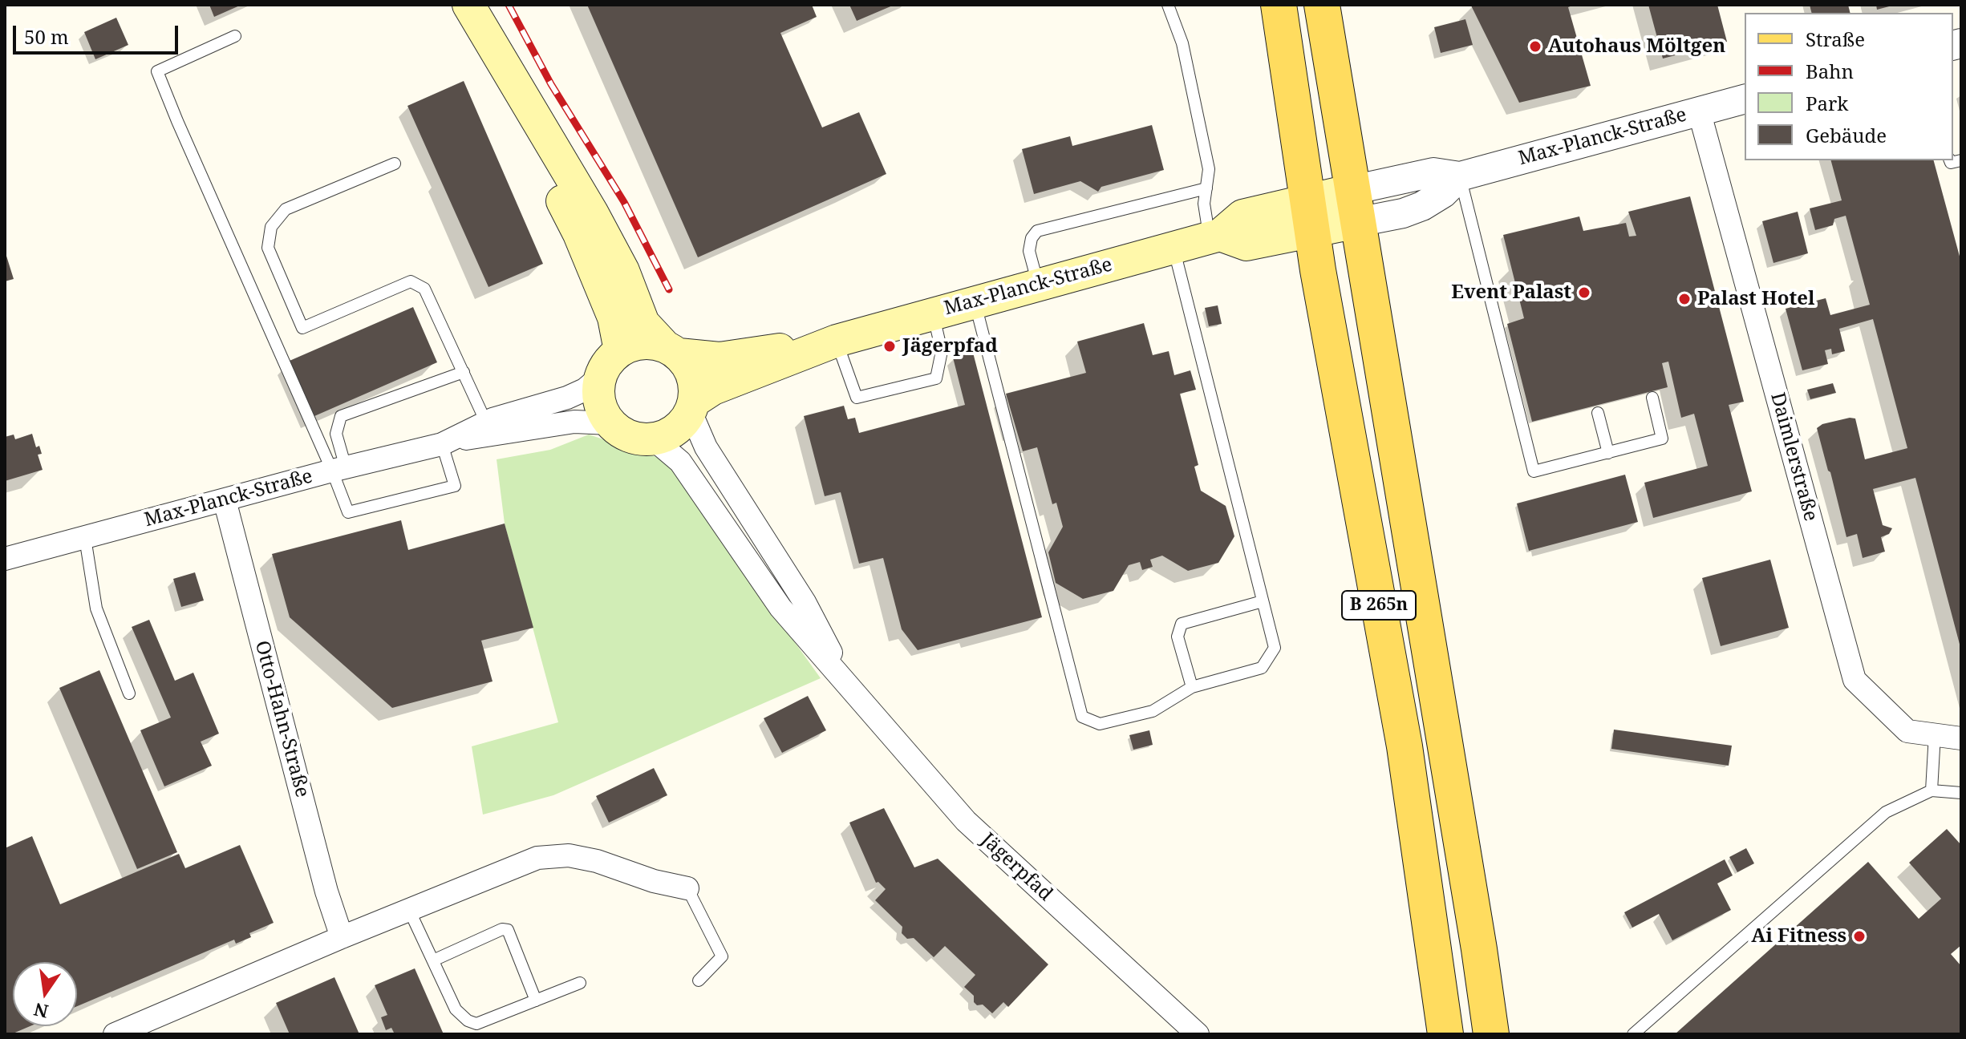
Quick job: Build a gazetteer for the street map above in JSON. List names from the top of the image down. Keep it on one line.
{"streets":{"main road":["Max-Planck-Straße","B 265n"],"street":["Daimlerstraße","Otto-Hahn-Straße","Jägerpfad"]},"crossings":[["Max-Planck-Straße","Daimlerstraße"],["Max-Planck-Straße","B 265n"],["Max-Planck-Straße","Otto-Hahn-Straße"]],"places":["Autohaus Möltgen","Event Palast","Palast Hotel","Jägerpfad","Ai Fitness"],"legend":["Straße","Bahn","Park","Gebäude"],"scale_bar":"50 m","north":"bottom"}
